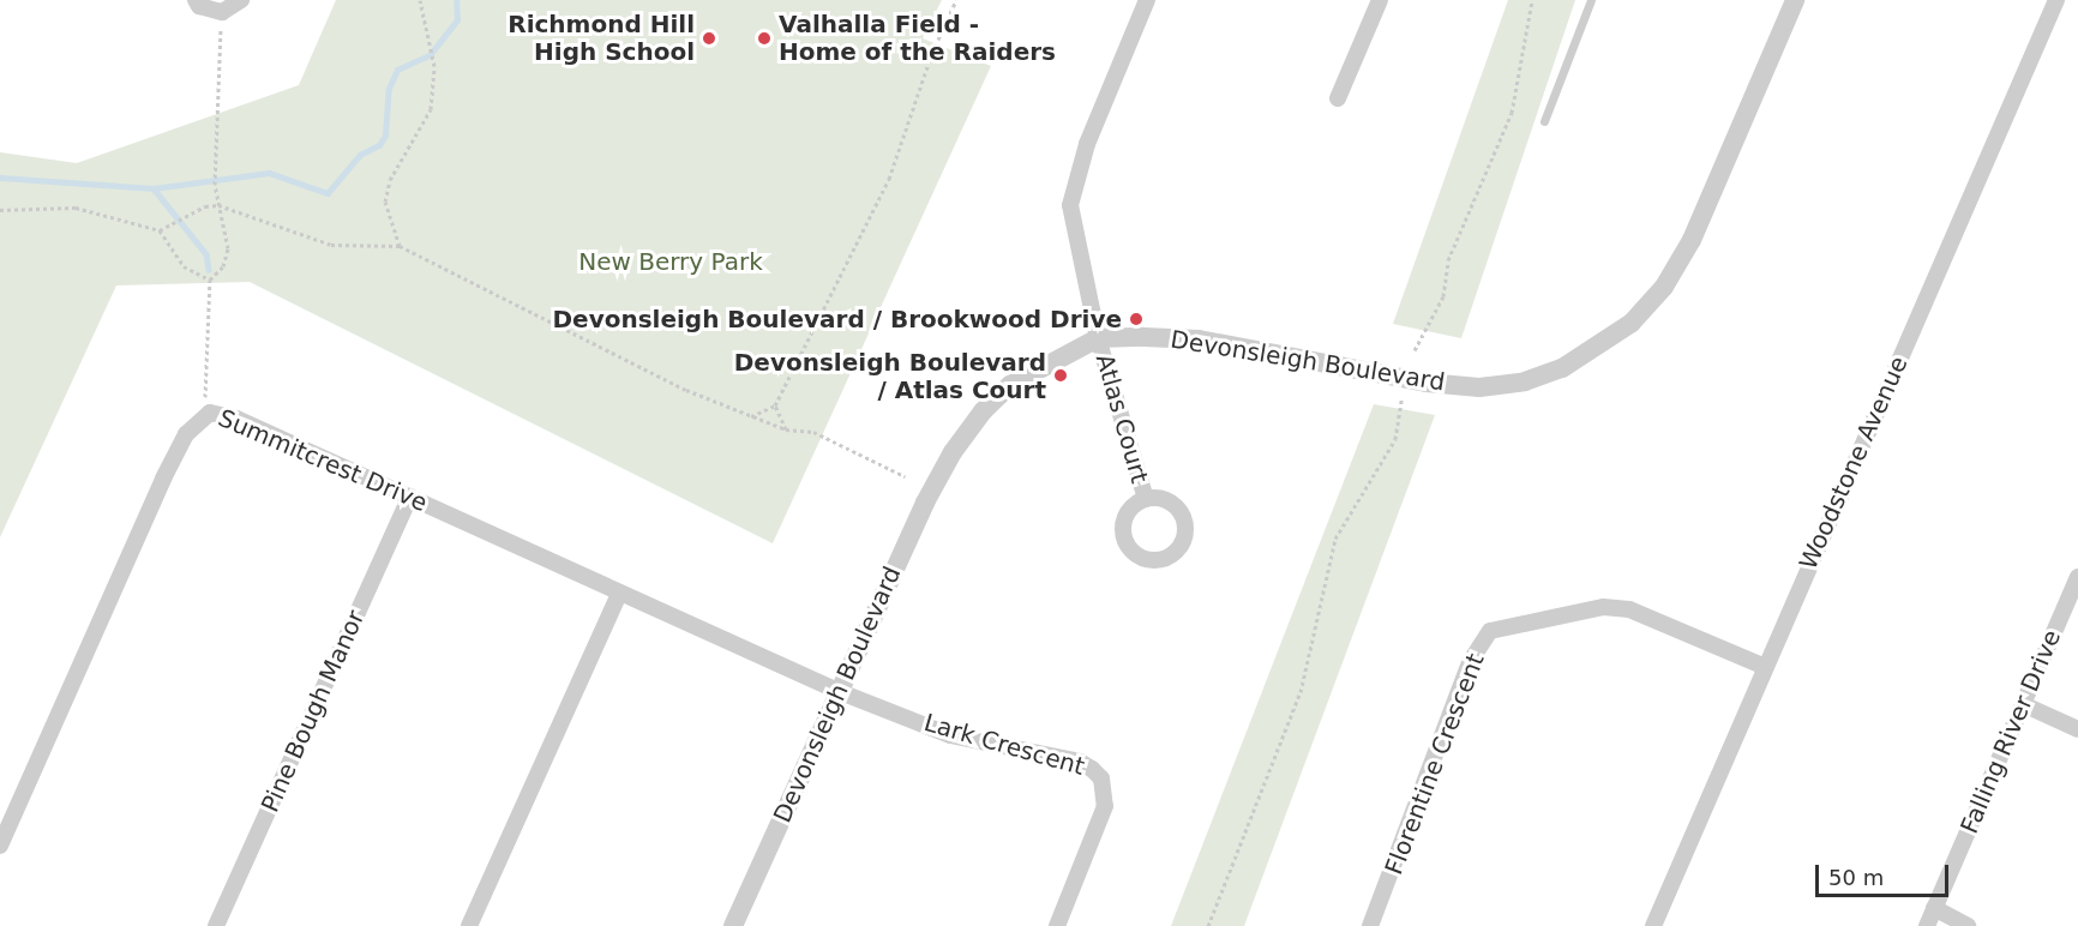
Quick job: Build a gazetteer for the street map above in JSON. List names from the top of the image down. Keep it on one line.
{"streets":{"street":["Devonsleigh Boulevard","Atlas Court","Summitcrest Drive","Woodstone Avenue","Pine Bough Manor","Falling River Drive","Lark Crescent","Florentine Crescent"]},"crossings":[["Devonsleigh Boulevard","Atlas Court"],["Devonsleigh Boulevard","Summitcrest Drive"],["Devonsleigh Boulevard","Lark Crescent"],["Summitcrest Drive","Pine Bough Manor"],["Summitcrest Drive","Lark Crescent"],["Woodstone Avenue","Florentine Crescent"]],"parks":["New Berry Park"],"places":["Richmond Hill High School","Valhalla Field - Home of the Raiders","Devonsleigh Boulevard / Brookwood Drive","Devonsleigh Boulevard / Atlas Court"],"scale_bar":"50 m"}
